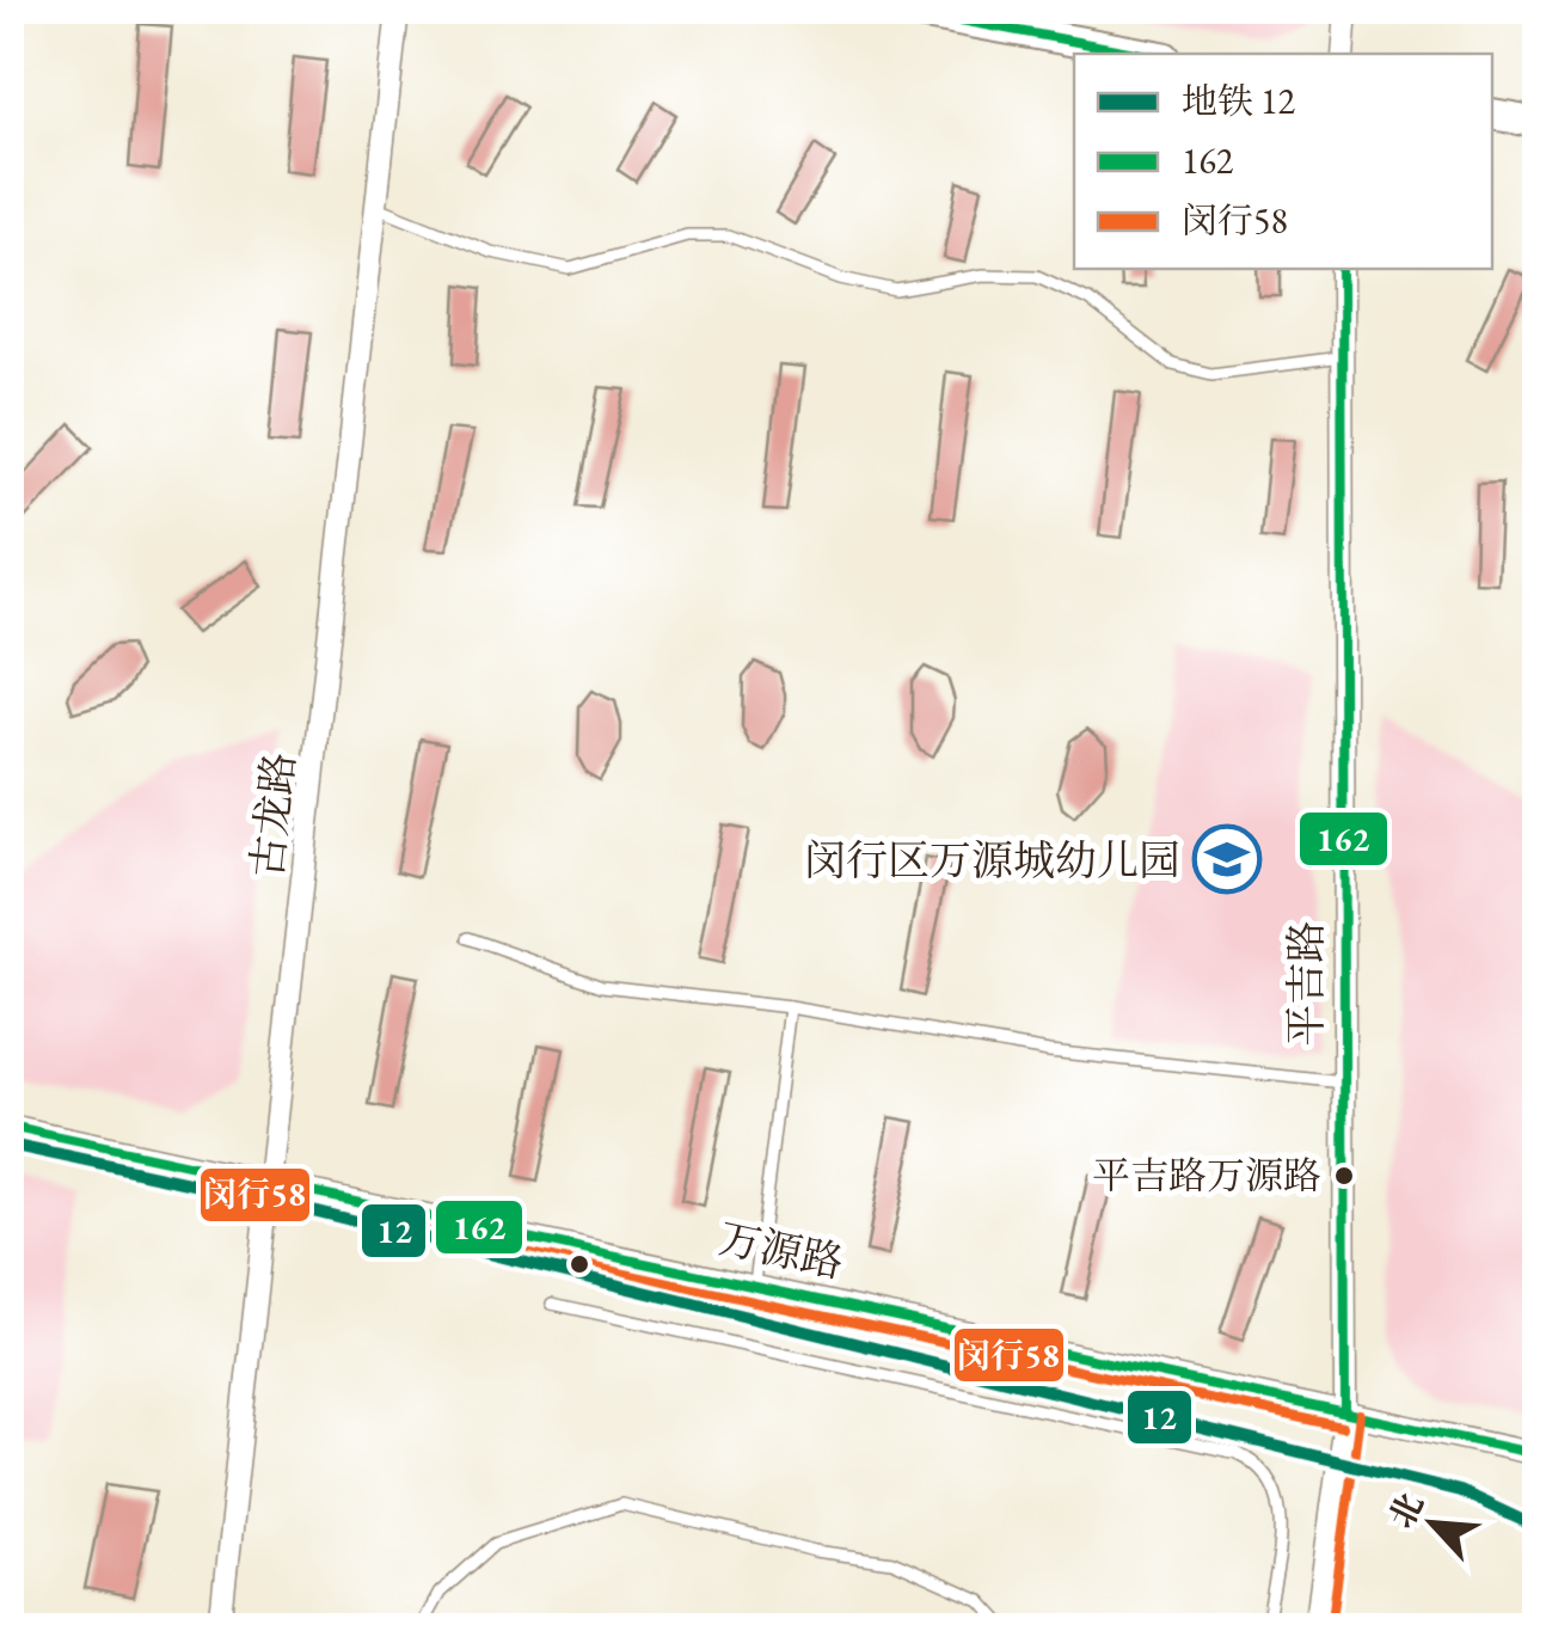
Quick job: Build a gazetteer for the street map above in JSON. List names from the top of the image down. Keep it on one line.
{"streets":{"street":["古龙路","平吉路","万源路"]},"crossings":[["古龙路","万源路"],["平吉路","万源路"]],"places":{"school or university":["闵行区万源城幼儿园"],"other":["平吉路万源路"]},"lines":["transit line 162","transit line 闵行58","metro line 12"],"legend":["地铁 12","162","闵行58"],"north":"top left"}
